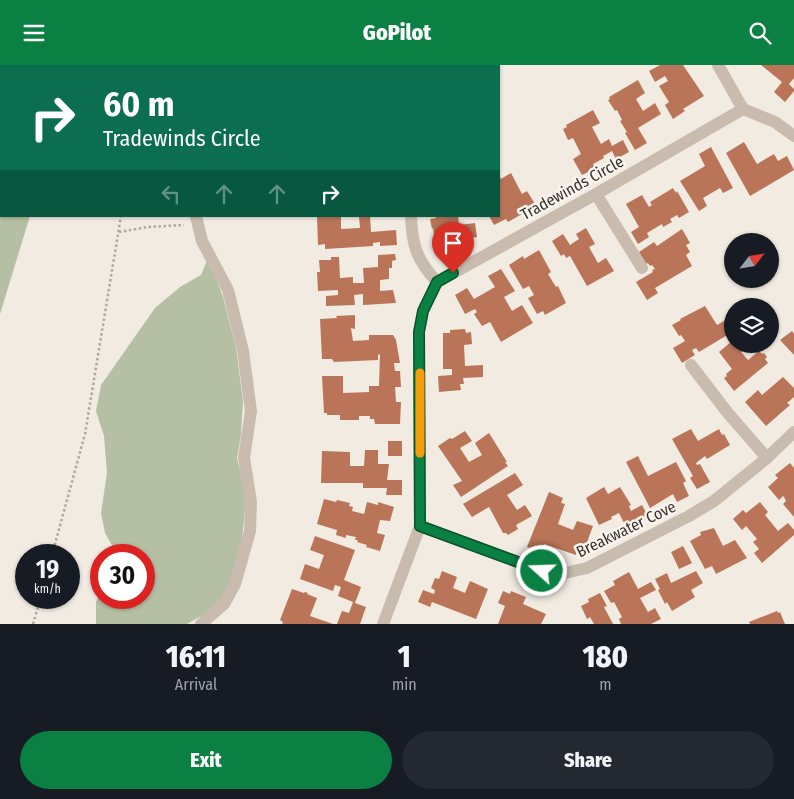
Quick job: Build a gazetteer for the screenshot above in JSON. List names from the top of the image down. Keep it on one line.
{"streets":{"street":["Tradewinds Circle","Breakwater Cove"]},"north":"top right","page":{"header":"GoPilot","turn":["60 m","Tradewinds Circle"],"speed":"19 km/h","limit":"30","eta":["16:11","Arrival","1","min","180","m"],"buttons":["Exit","Share"]}}
